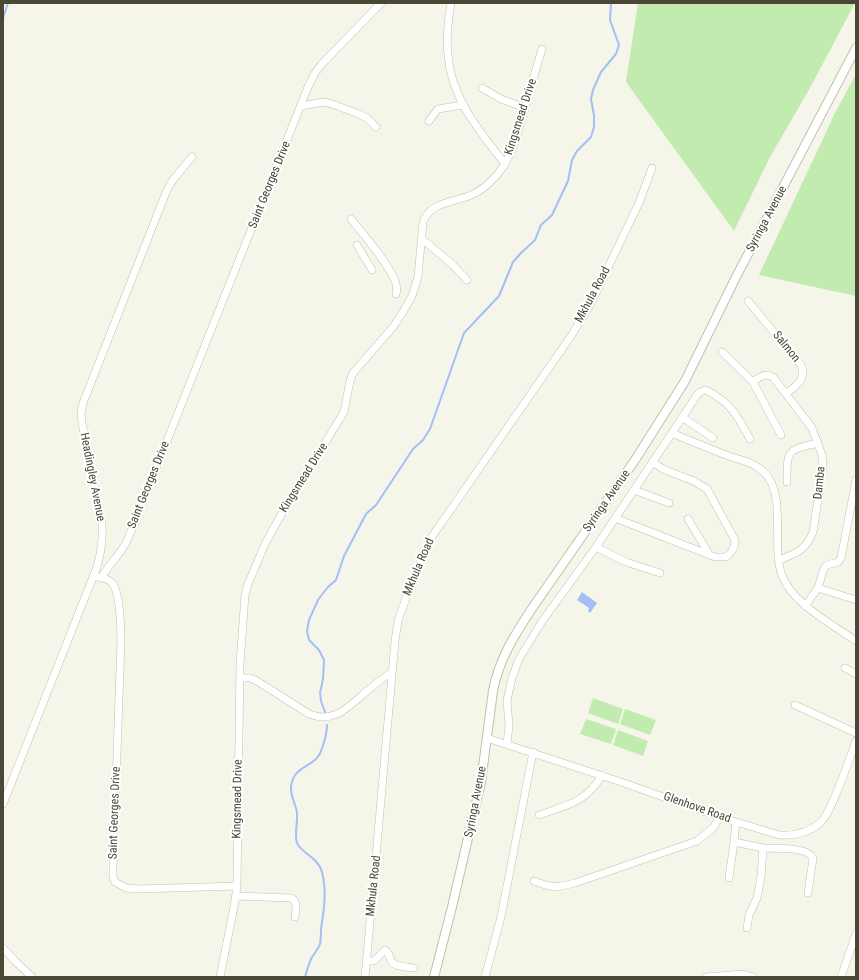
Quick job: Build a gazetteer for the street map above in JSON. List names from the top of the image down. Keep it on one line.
{"streets":{"street":["Kingsmead Drive","Saint Georges Drive","Syringa Avenue","Mkhula Road","Salmon","Headingley Avenue","Damba","Glenhove Road"]},"crossings":[["Kingsmead Drive","Saint Georges Drive"],["Syringa Avenue","Glenhove Road"],["Salmon","Damba"]]}
